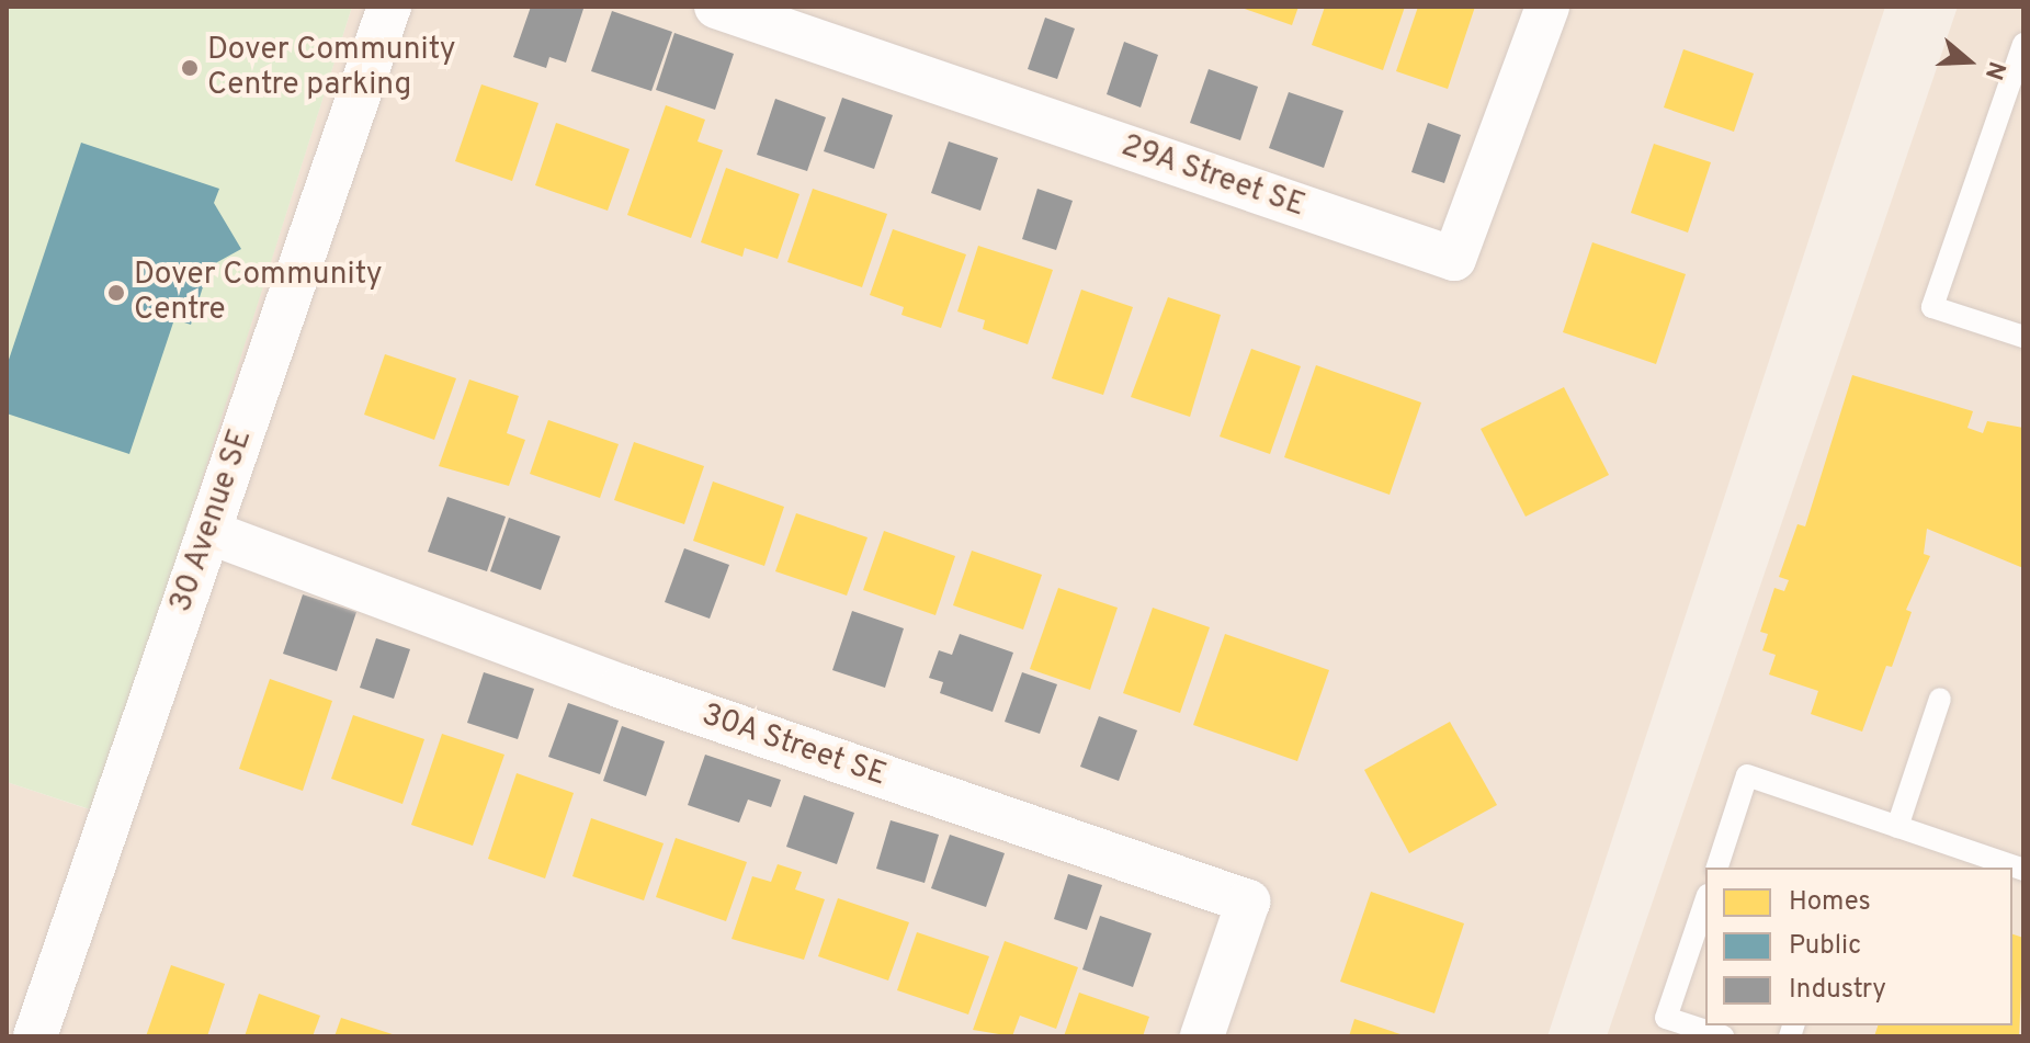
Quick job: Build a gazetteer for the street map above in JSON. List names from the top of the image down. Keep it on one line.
{"streets":{"street":["29A Street SE","30 Avenue SE","30A Street SE"]},"crossings":[["30 Avenue SE","30A Street SE"]],"places":["Dover Community Centre parking","Dover Community Centre"],"legend":["Homes","Public","Industry"],"north":"right"}
